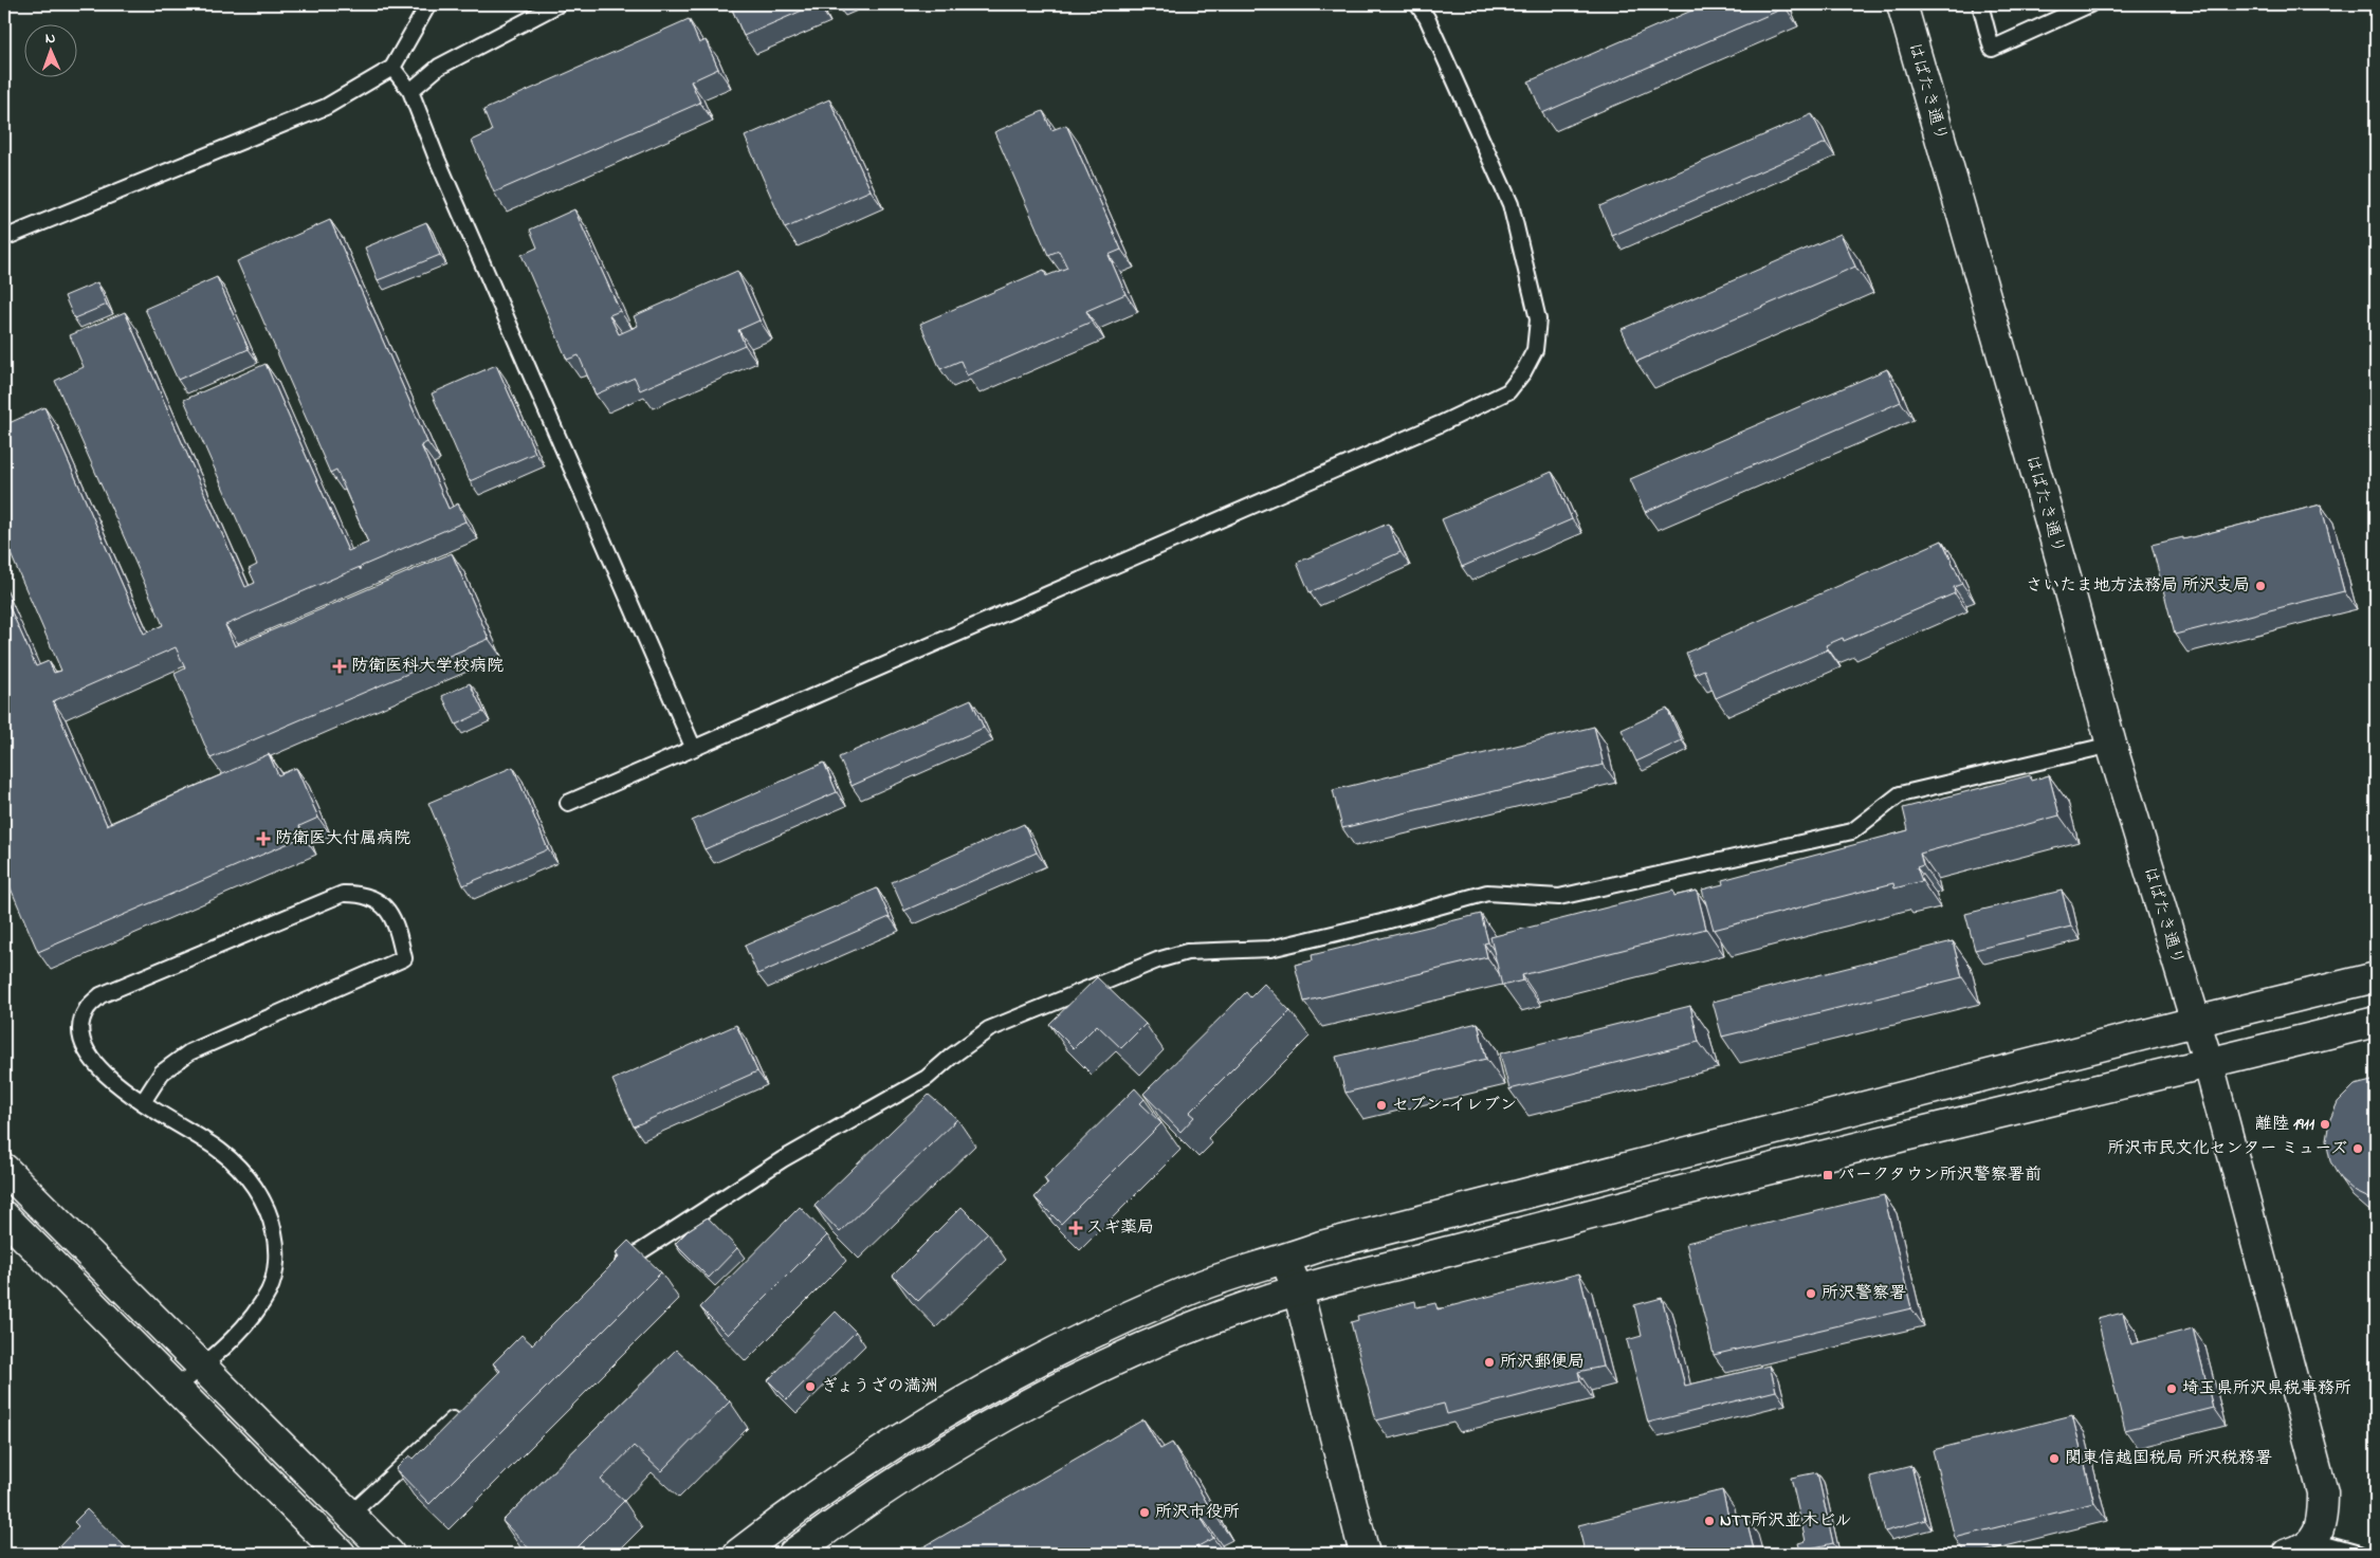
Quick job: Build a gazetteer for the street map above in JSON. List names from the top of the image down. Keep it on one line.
{"streets":{"street":["はばたき通り"]},"places":{"other":["さいたま地方法務局 所沢支局","セブン-イレブン","離陸 1911","所沢市民文化センター ミューズ","所沢警察署","所沢郵便局","ぎょうざの満洲","埼玉県所沢県税事務所","関東信越国税局 所沢税務署","所沢市役所","NTT所沢並木ビル"],"health":["防衛医科大学校病院","防衛医大付属病院","スギ薬局"],"transit":["パークタウン所沢警察署前"]},"north":"top"}
